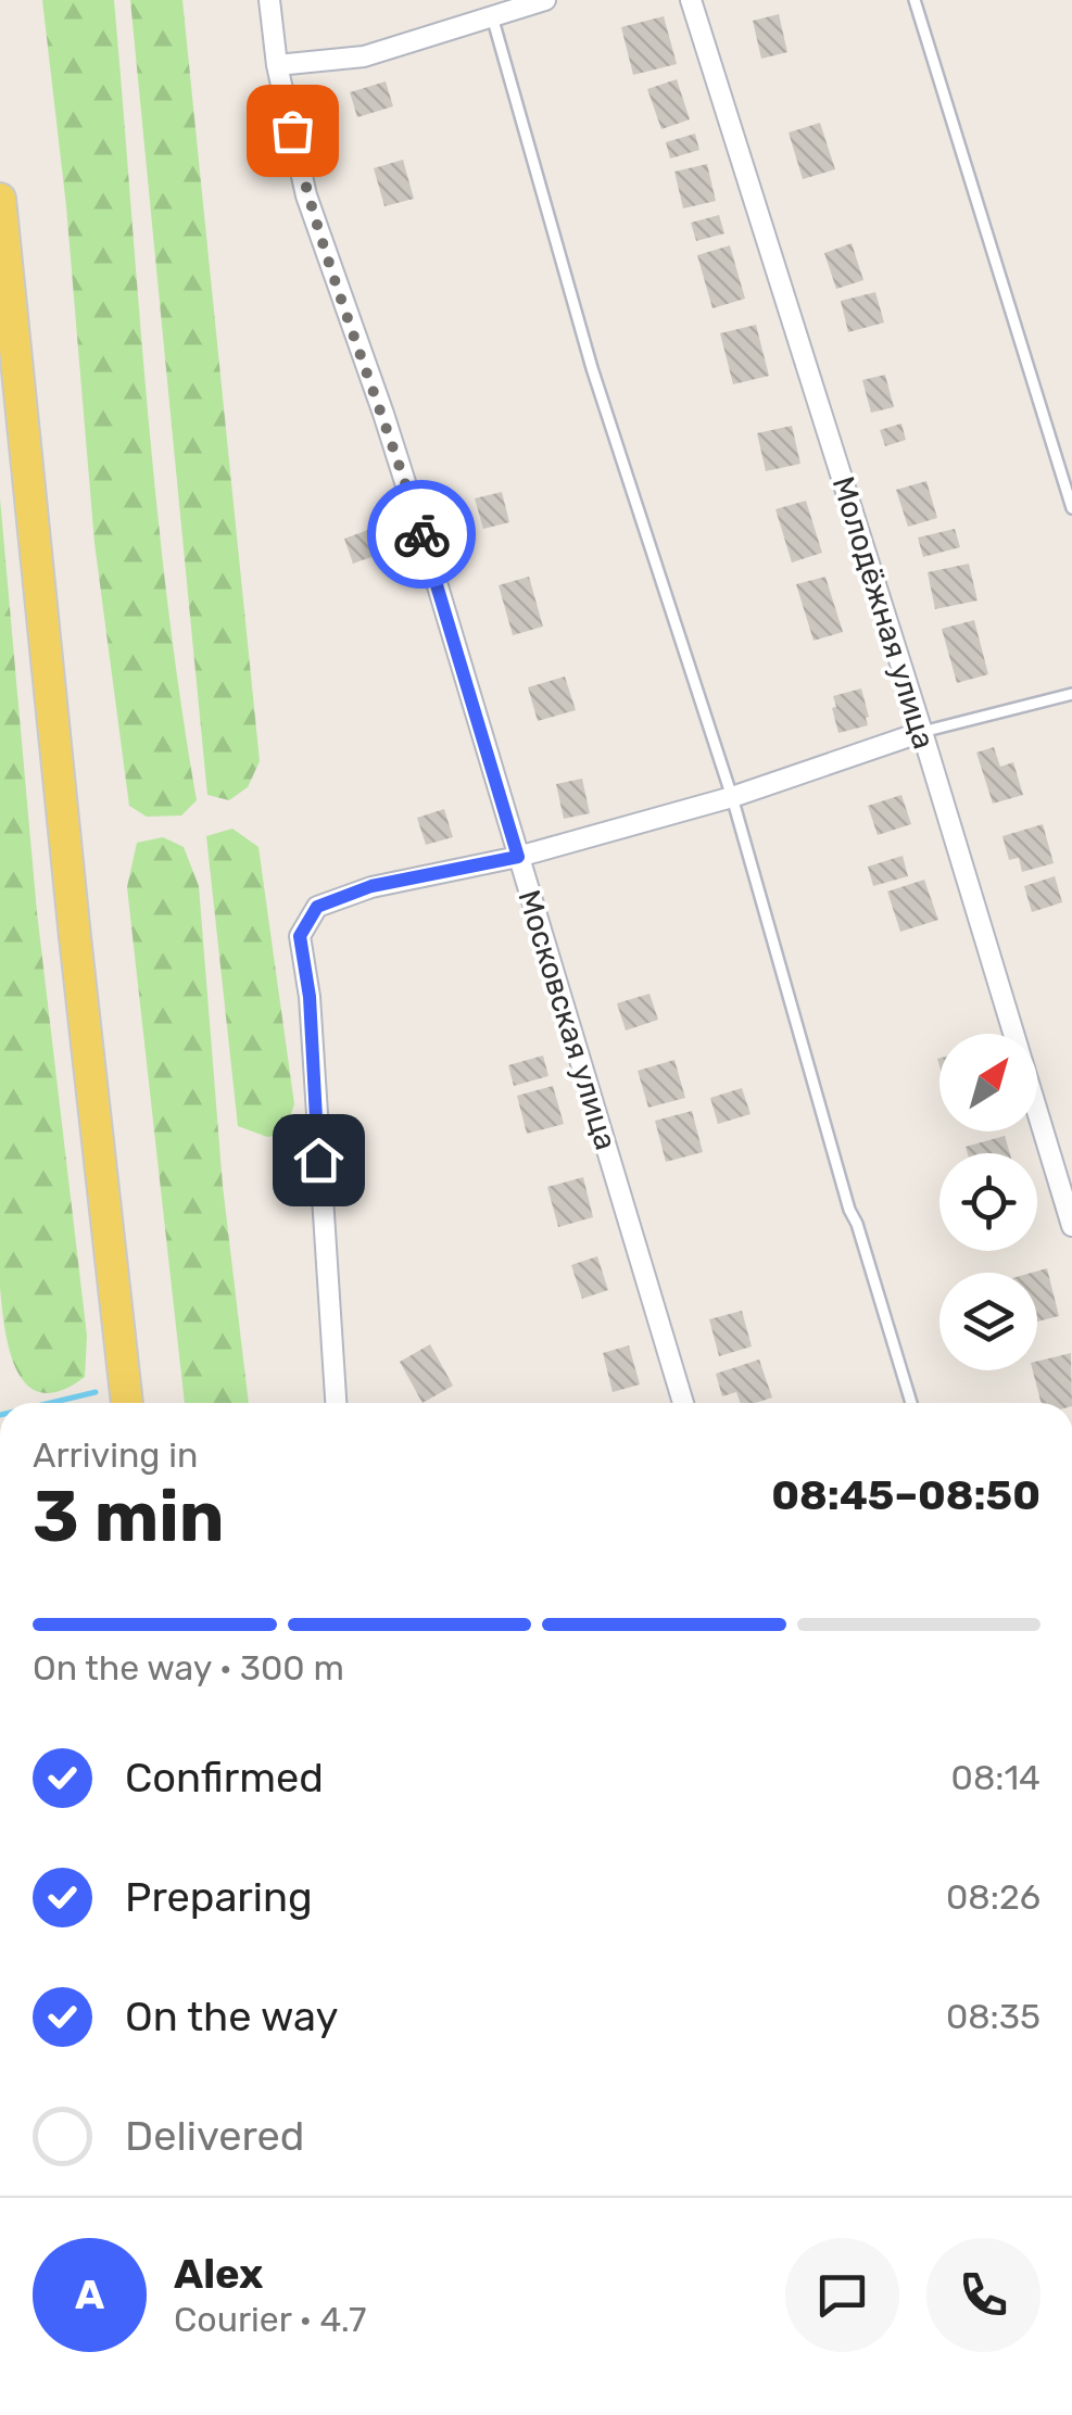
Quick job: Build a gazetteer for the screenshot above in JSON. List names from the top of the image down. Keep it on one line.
{"streets":{"street":["Молодёжная улица","Московская улица"]},"north":"top right","page":{"heading":["3 min","Arriving in","08:45–08:50"],"panel":["Alex","Courier · 4.7"],"bar":"On the way · 300 m","list":[["Confirmed","08:14"],["Preparing","08:26"],["On the way","08:35"],"Delivered"],"round":"A"}}
